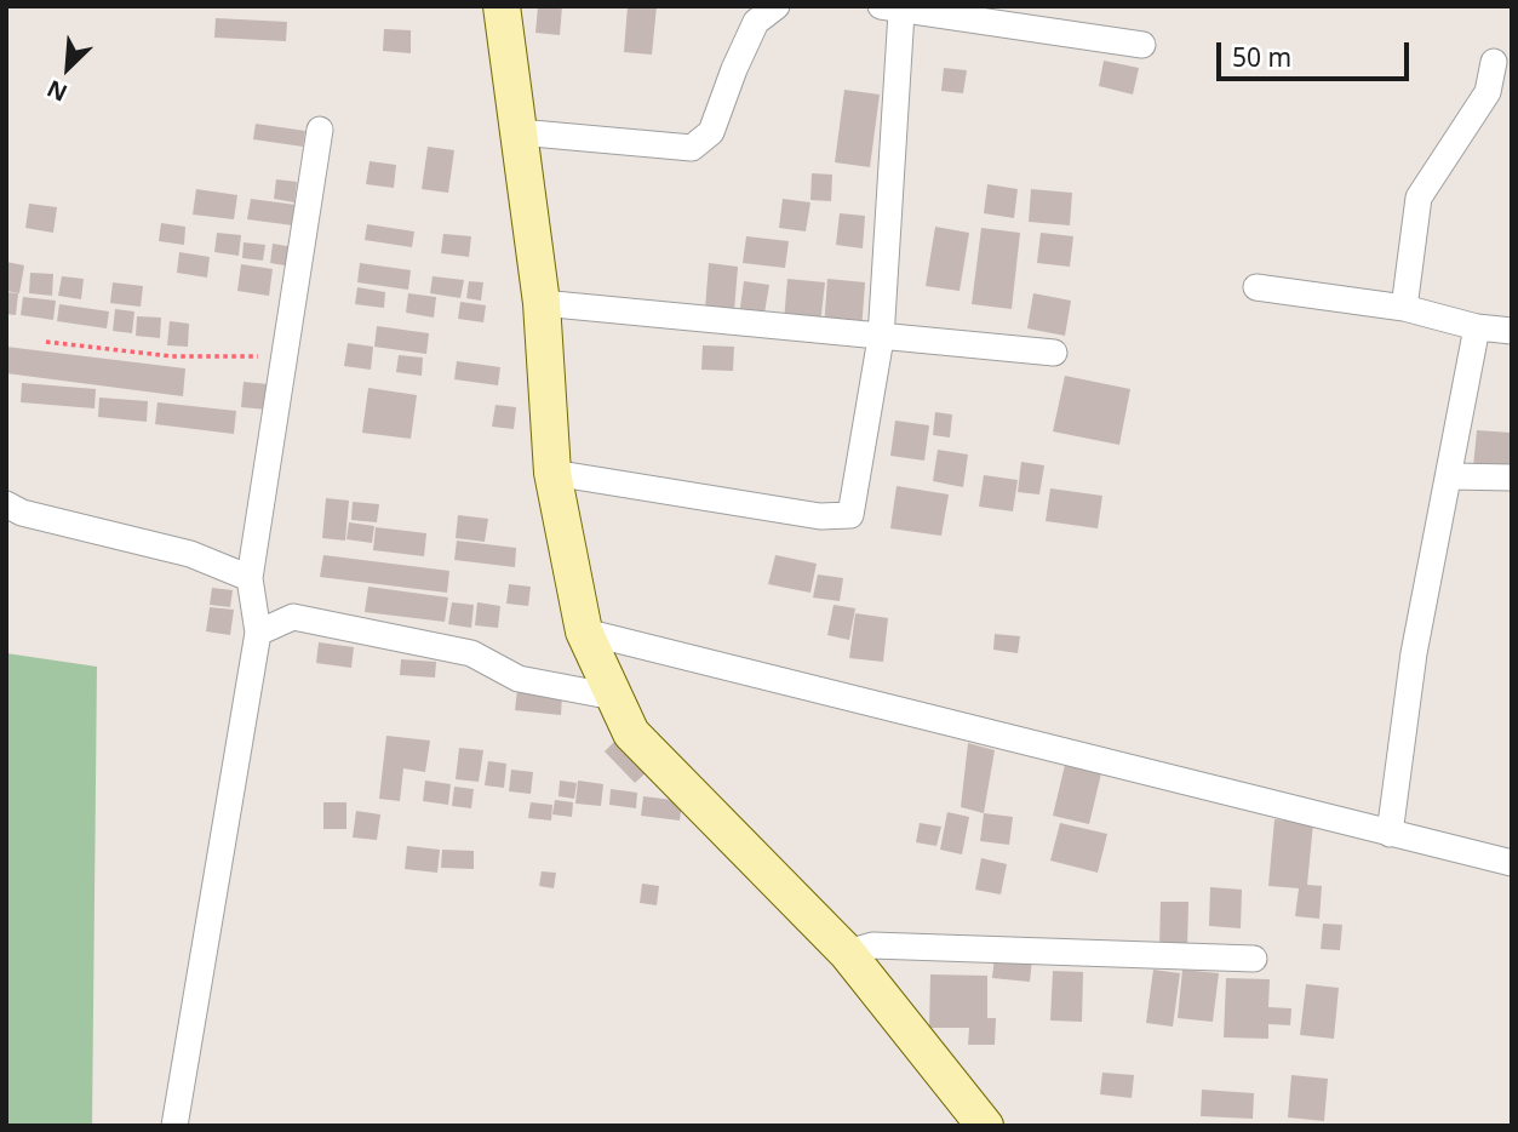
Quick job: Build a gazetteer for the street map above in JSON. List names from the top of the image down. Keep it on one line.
{"scale_bar":"50 m","north":"bottom left"}
